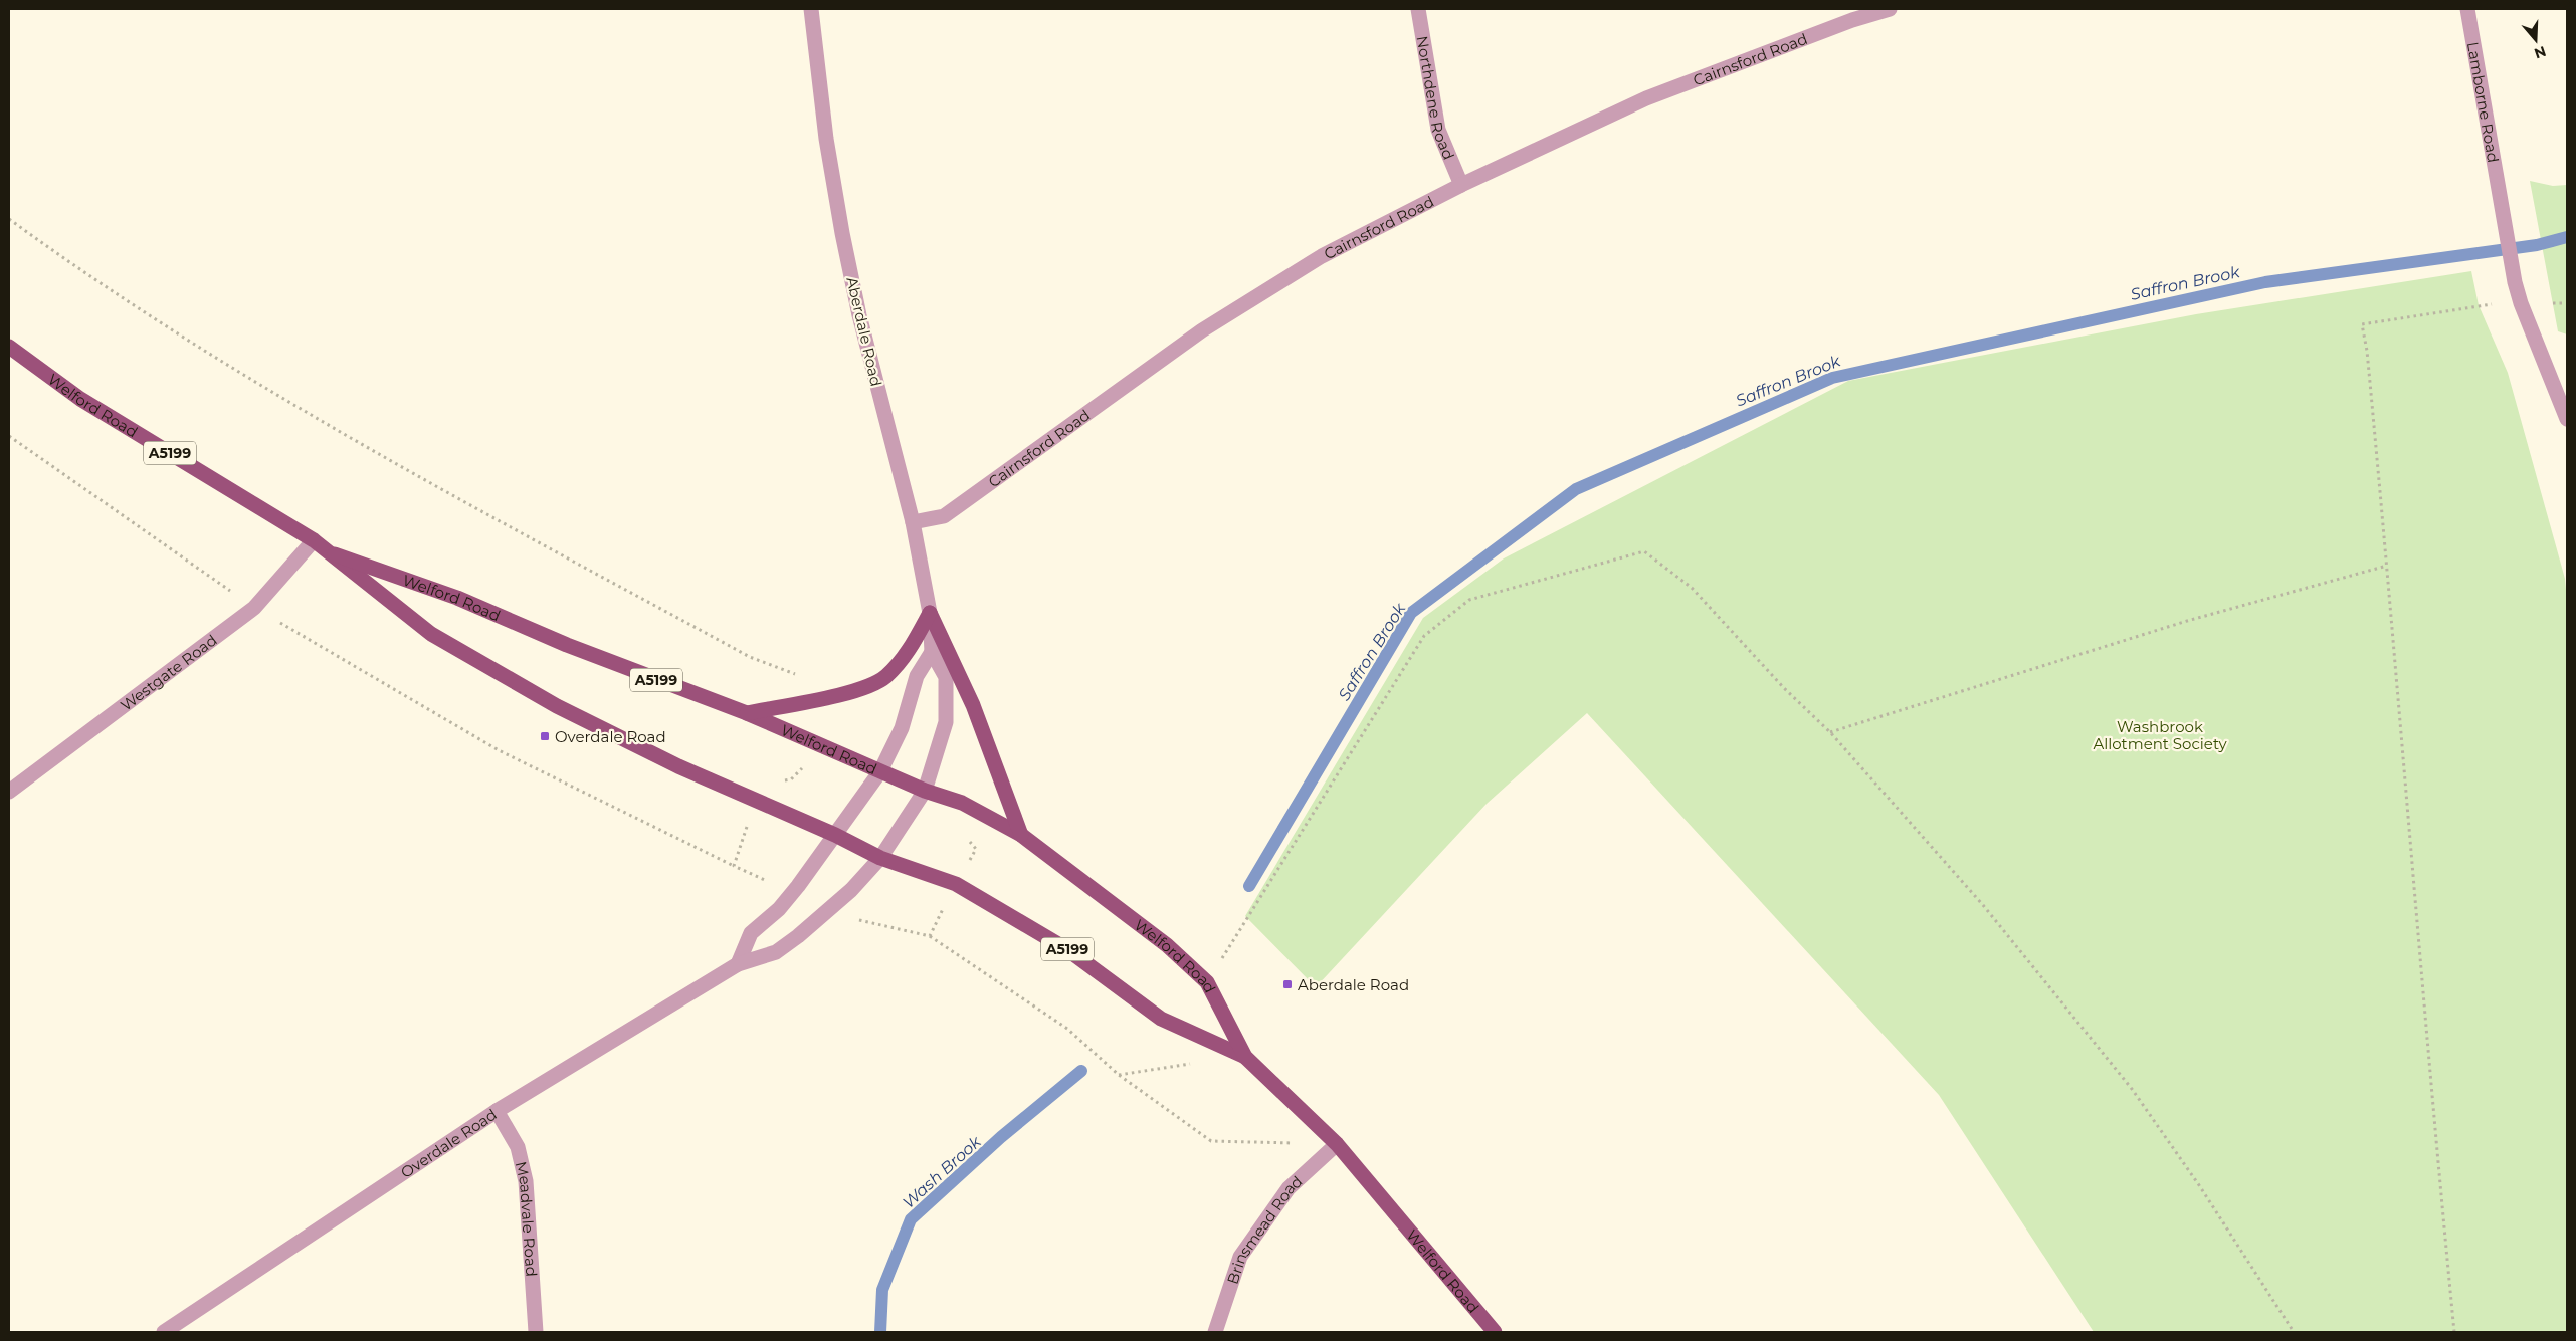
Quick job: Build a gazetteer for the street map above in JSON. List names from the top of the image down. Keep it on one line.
{"streets":{"main road":["Welford Road","A5199"],"street":["Cairnsford Road","Northdene Road","Lamborne Road","Aberdale Road","Westgate Road","Overdale Road","Meadvale Road","Brinsmead Road"]},"crossings":[["Cairnsford Road","Northdene Road"],["Cairnsford Road","Aberdale Road"],["Aberdale Road","Welford Road"],["Aberdale Road","Overdale Road"],["Welford Road","Westgate Road"],["Welford Road","Overdale Road"],["Welford Road","Brinsmead Road"],["Overdale Road","Meadvale Road"]],"water":["Saffron Brook","Wash Brook"],"parks":["Washbrook Allotment Society"],"places":{"transit":["Overdale Road","Aberdale Road"]},"north":"bottom"}
